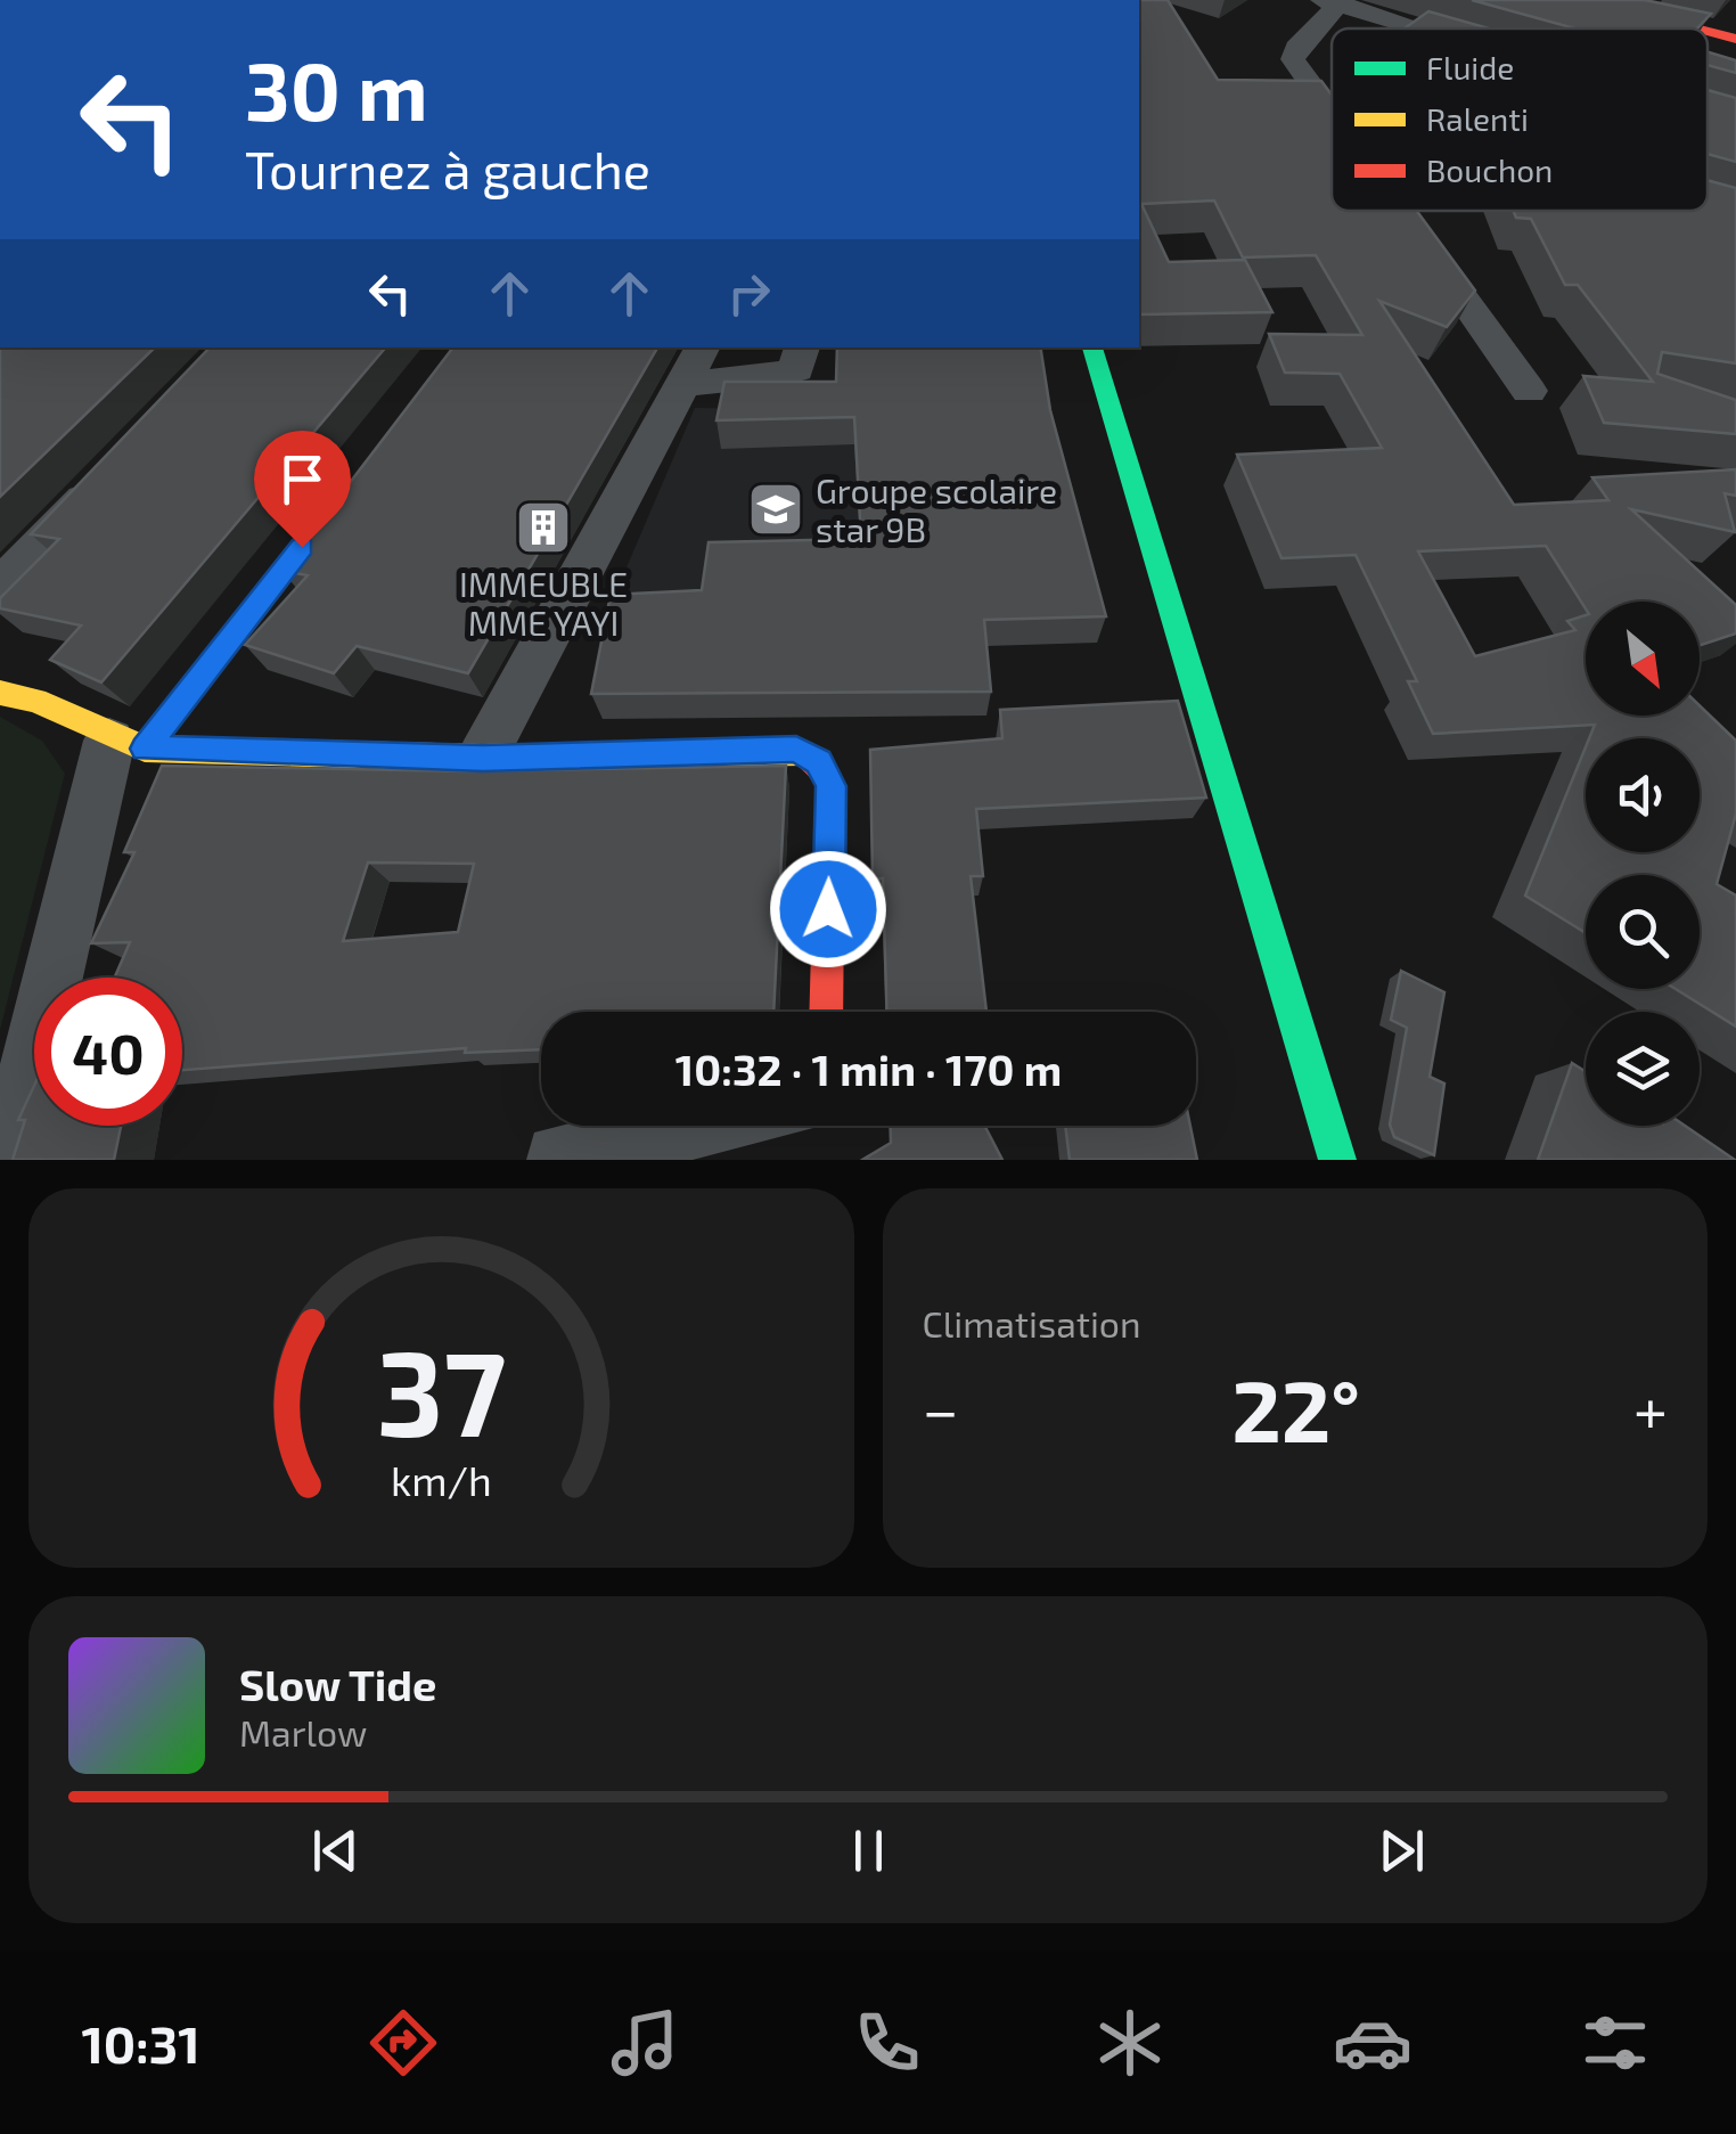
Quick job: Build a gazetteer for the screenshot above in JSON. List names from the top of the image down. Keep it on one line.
{"places":{"school or university":["Groupe scolaire star 9B"],"building":["IMMEUBLE MME YAYI"]},"legend":["Fluide","Ralenti","Bouchon"],"north":"bottom right","page":{"turn":["30 m","Tournez à gauche"],"limit":"40","trip":"10:32 · 1 min · 170 m","tile":"Climatisation","heat":["−","22°","+"],"song":["Slow Tide","Marlow"],"tabs":"10:31","gauge":["37","km/h"]}}
